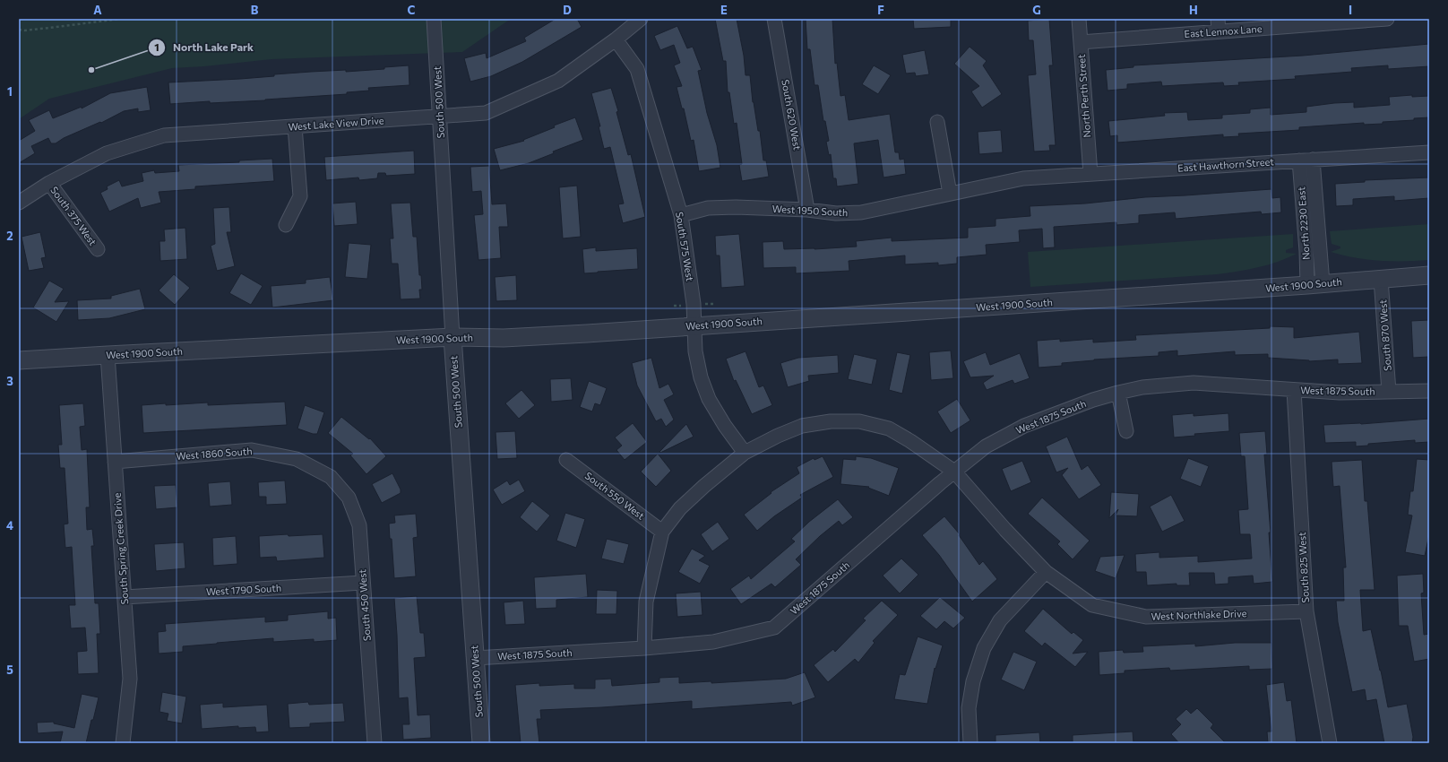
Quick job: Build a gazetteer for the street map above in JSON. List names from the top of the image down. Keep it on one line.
{"streets":{"street":["East Lennox Lane","North Perth Street","South 500 West","South 620 West","West Lake View Drive","East Hawthorn Street","West 1950 South","South 375 West","North 2230 East","South 575 West","West 1900 South","South 870 West","West 1875 South","West 1860 South","South 550 West","South Spring Creek Drive","South 825 West","West 1790 South","South 450 West","West Northlake Drive"]},"crossings":[["East Lennox Lane","North Perth Street"],["North Perth Street","East Hawthorn Street"],["South 500 West","West Lake View Drive"],["South 500 West","West 1900 South"],["South 500 West","West 1875 South"],["South 620 West","West 1950 South"],["West Lake View Drive","South 375 West"],["West Lake View Drive","South 575 West"],["East Hawthorn Street","West 1950 South"],["East Hawthorn Street","North 2230 East"],["West 1950 South","South 575 West"],["North 2230 East","West 1900 South"],["South 575 West","West 1900 South"],["South 575 West","West Northlake Drive"],["West 1900 South","South 870 West"],["West 1900 South","South Spring Creek Drive"],["South 870 West","West 1875 South"],["West 1875 South","South 825 West"],["West 1875 South","West Northlake Drive"],["West 1860 South","South Spring Creek Drive"],["West 1860 South","South 450 West"],["South Spring Creek Drive","West 1790 South"],["South 825 West","West Northlake Drive"],["West 1790 South","South 450 West"]],"places":["North Lake Park"],"grid":{"columns":["A","B","C","D","E","F","G","H","I"],"rows":["1","2","3","4","5"]}}
